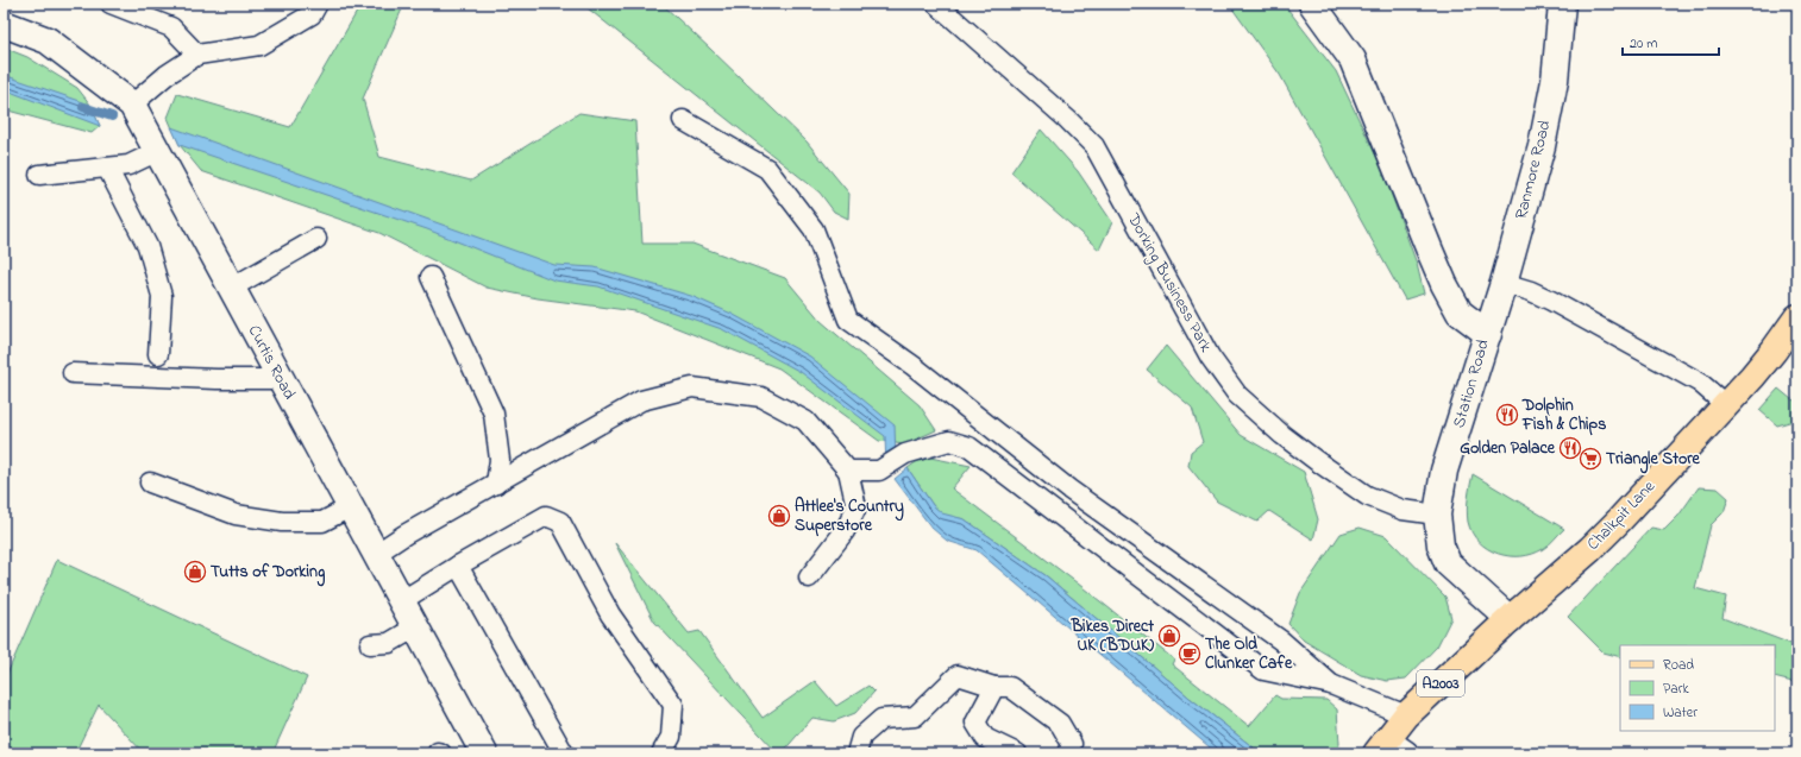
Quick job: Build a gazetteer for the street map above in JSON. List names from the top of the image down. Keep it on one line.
{"streets":{"main road":["Chalkpit Lane","A2003"],"street":["Ranmore Road","Curtis Road","Station Road"],"lane":["Dorking Business Park"]},"crossings":[["Ranmore Road","Station Road"],["Dorking Business Park","Station Road"],["Station Road","Chalkpit Lane"],["Station Road","A2003"],["Chalkpit Lane","A2003"]],"places":{"restaurant":["Dolphin Fish & Chips","Golden Palace"],"supermarket":["Triangle Store"],"shop":["Attlee's Country Superstore","Tutts of Dorking","Bikes Direct UK (BDUK)"],"cafe":["The Old Clunker Cafe"]},"legend":["Road","Park","Water"],"scale_bar":"20 m"}
